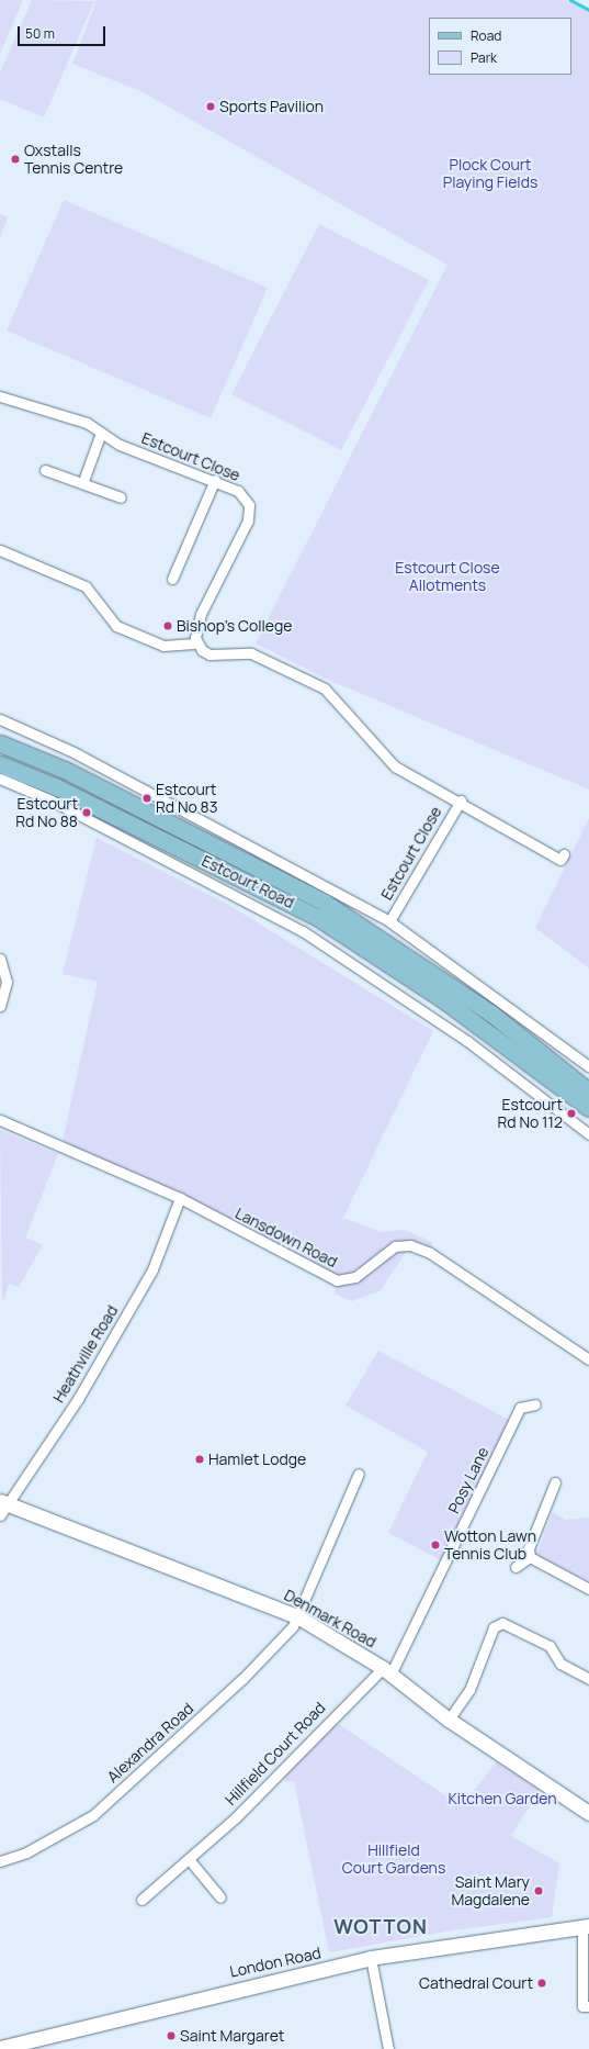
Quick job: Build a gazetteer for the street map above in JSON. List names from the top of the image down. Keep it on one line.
{"streets":{"main road":["Estcourt Road"],"street":["Estcourt Close","Lansdown Road","Heathville Road","Posy Lane","Denmark Road","Alexandra Road","Hillfield Court Road","London Road"]},"crossings":[["Estcourt Close","Estcourt Road"],["Lansdown Road","Heathville Road"],["Heathville Road","Denmark Road"],["Posy Lane","Denmark Road"],["Posy Lane","Hillfield Court Road"],["Denmark Road","Alexandra Road"],["Denmark Road","Hillfield Court Road"]],"districts":["WOTTON"],"parks":["Plock Court Playing Fields","Estcourt Close Allotments","Kitchen Garden","Hillfield Court Gardens"],"places":["Sports Pavilion","Oxstalls Tennis Centre","Bishop's College","Estcourt Rd No 83","Estcourt Rd No 88","Estcourt Rd No 112","Hamlet Lodge","Wotton Lawn Tennis Club","Saint Mary Magdalene","Cathedral Court","Saint Margaret"],"legend":["Road","Park"],"scale_bar":"50 m"}
